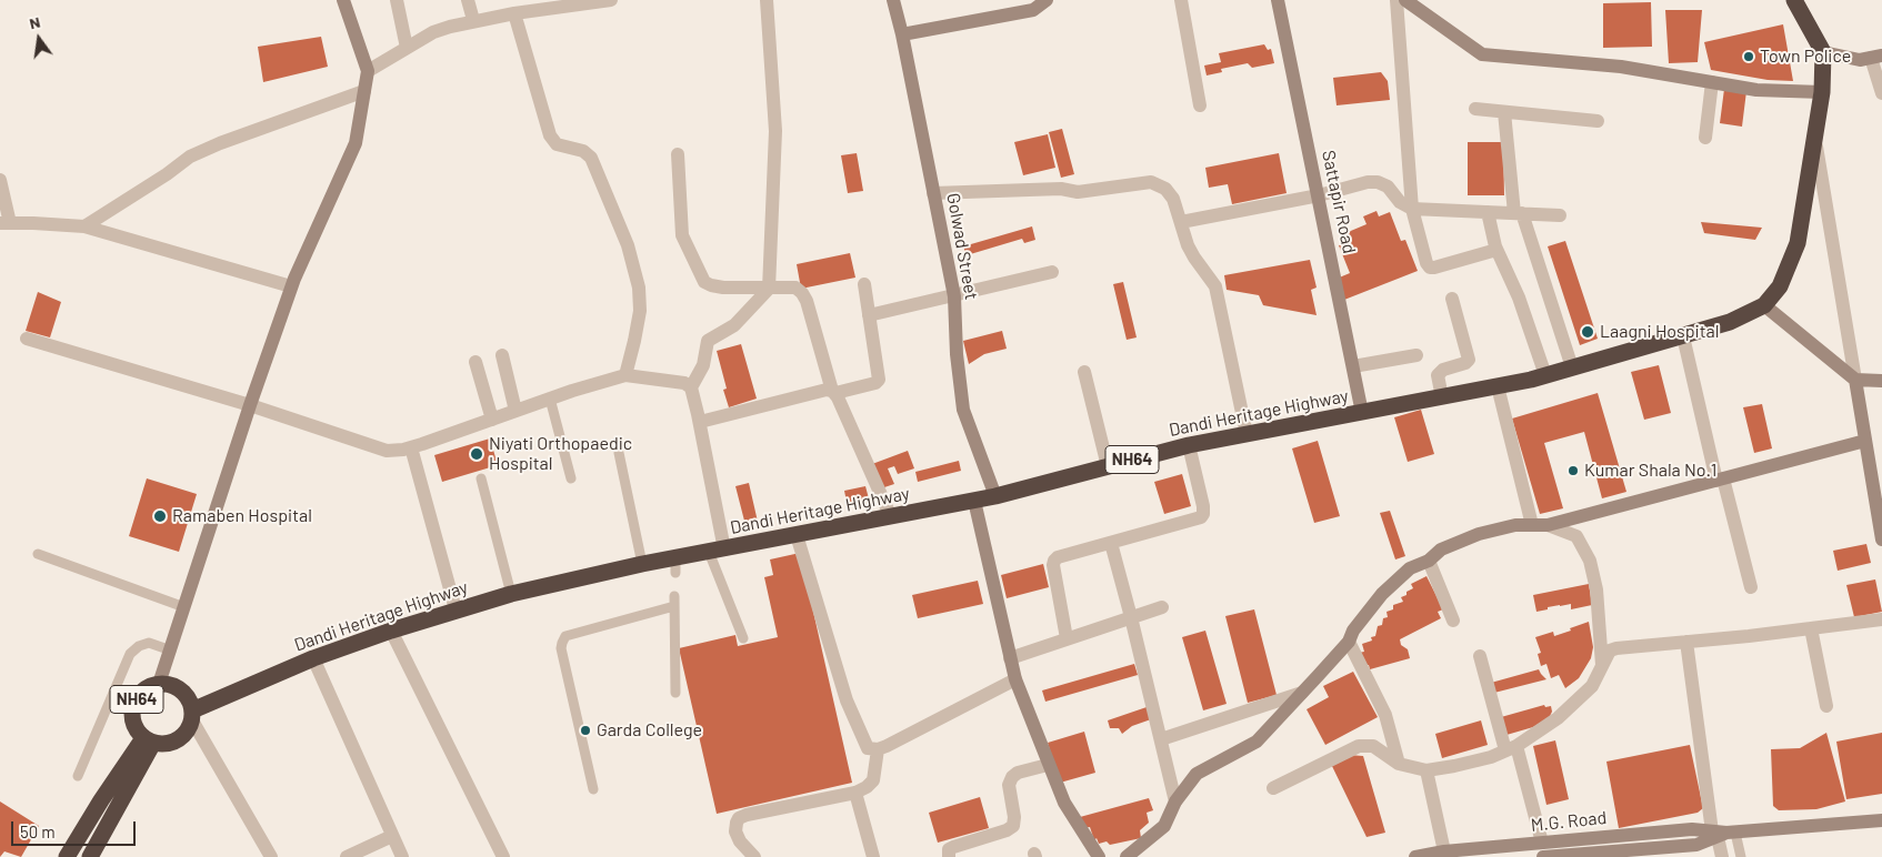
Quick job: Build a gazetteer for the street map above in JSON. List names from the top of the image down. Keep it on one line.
{"streets":{"highway":["Dandi Heritage Highway","NH64"],"street":["Sattapir Road","Golwad Street","M.G. Road"]},"crossings":[["Sattapir Road","Dandi Heritage Highway"],["Golwad Street","Dandi Heritage Highway"],["Dandi Heritage Highway","NH64"]],"places":["Town Police","Laagni Hospital","Niyati Orthopaedic Hospital","Kumar Shala No.1","Ramaben Hospital","Garda College"],"scale_bar":"50 m","north":"top"}
